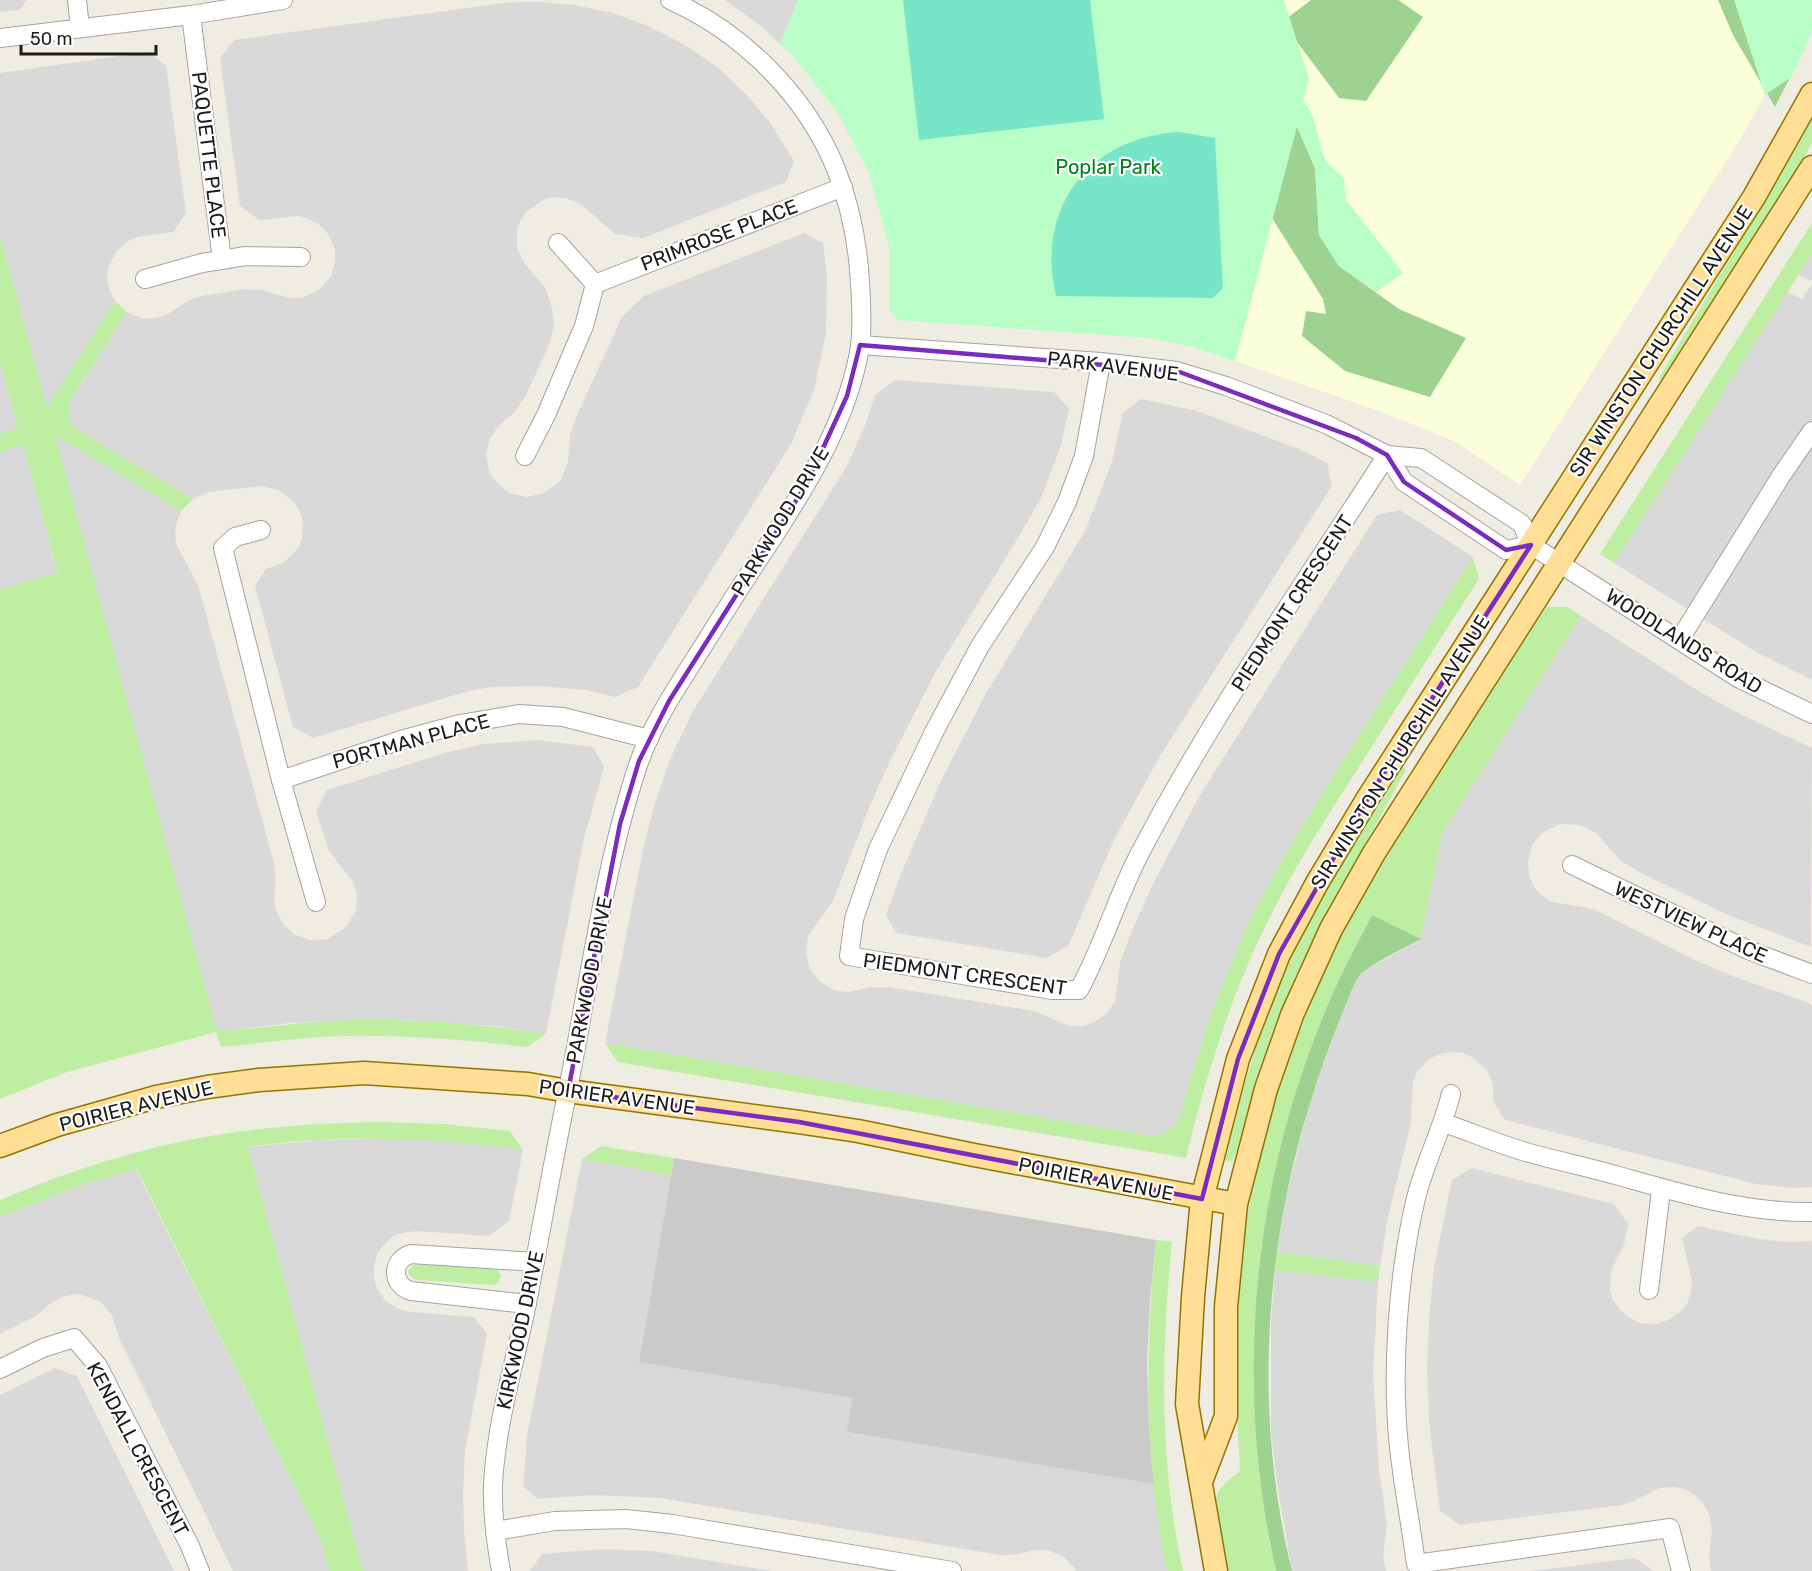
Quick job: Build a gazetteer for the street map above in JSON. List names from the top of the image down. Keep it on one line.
{"streets":{"main road":["SIR WINSTON CHURCHILL AVENUE","POIRIER AVENUE"],"street":["PAQUETTE PLACE","PRIMROSE PLACE","PARK AVENUE","PARKWOOD DRIVE","PIEDMONT CRESCENT","WOODLANDS ROAD","PORTMAN PLACE","WESTVIEW PLACE","KIRKWOOD DRIVE","KENDALL CRESCENT"]},"crossings":[["PRIMROSE PLACE","PARKWOOD DRIVE"],["SIR WINSTON CHURCHILL AVENUE","PARK AVENUE"],["SIR WINSTON CHURCHILL AVENUE","WOODLANDS ROAD"],["SIR WINSTON CHURCHILL AVENUE","POIRIER AVENUE"],["PARK AVENUE","PARKWOOD DRIVE"],["PARK AVENUE","PIEDMONT CRESCENT"],["PARK AVENUE","WOODLANDS ROAD"],["PARKWOOD DRIVE","PORTMAN PLACE"],["PARKWOOD DRIVE","POIRIER AVENUE"],["PARKWOOD DRIVE","KIRKWOOD DRIVE"],["POIRIER AVENUE","KIRKWOOD DRIVE"]],"parks":["Poplar Park"],"scale_bar":"50 m"}
